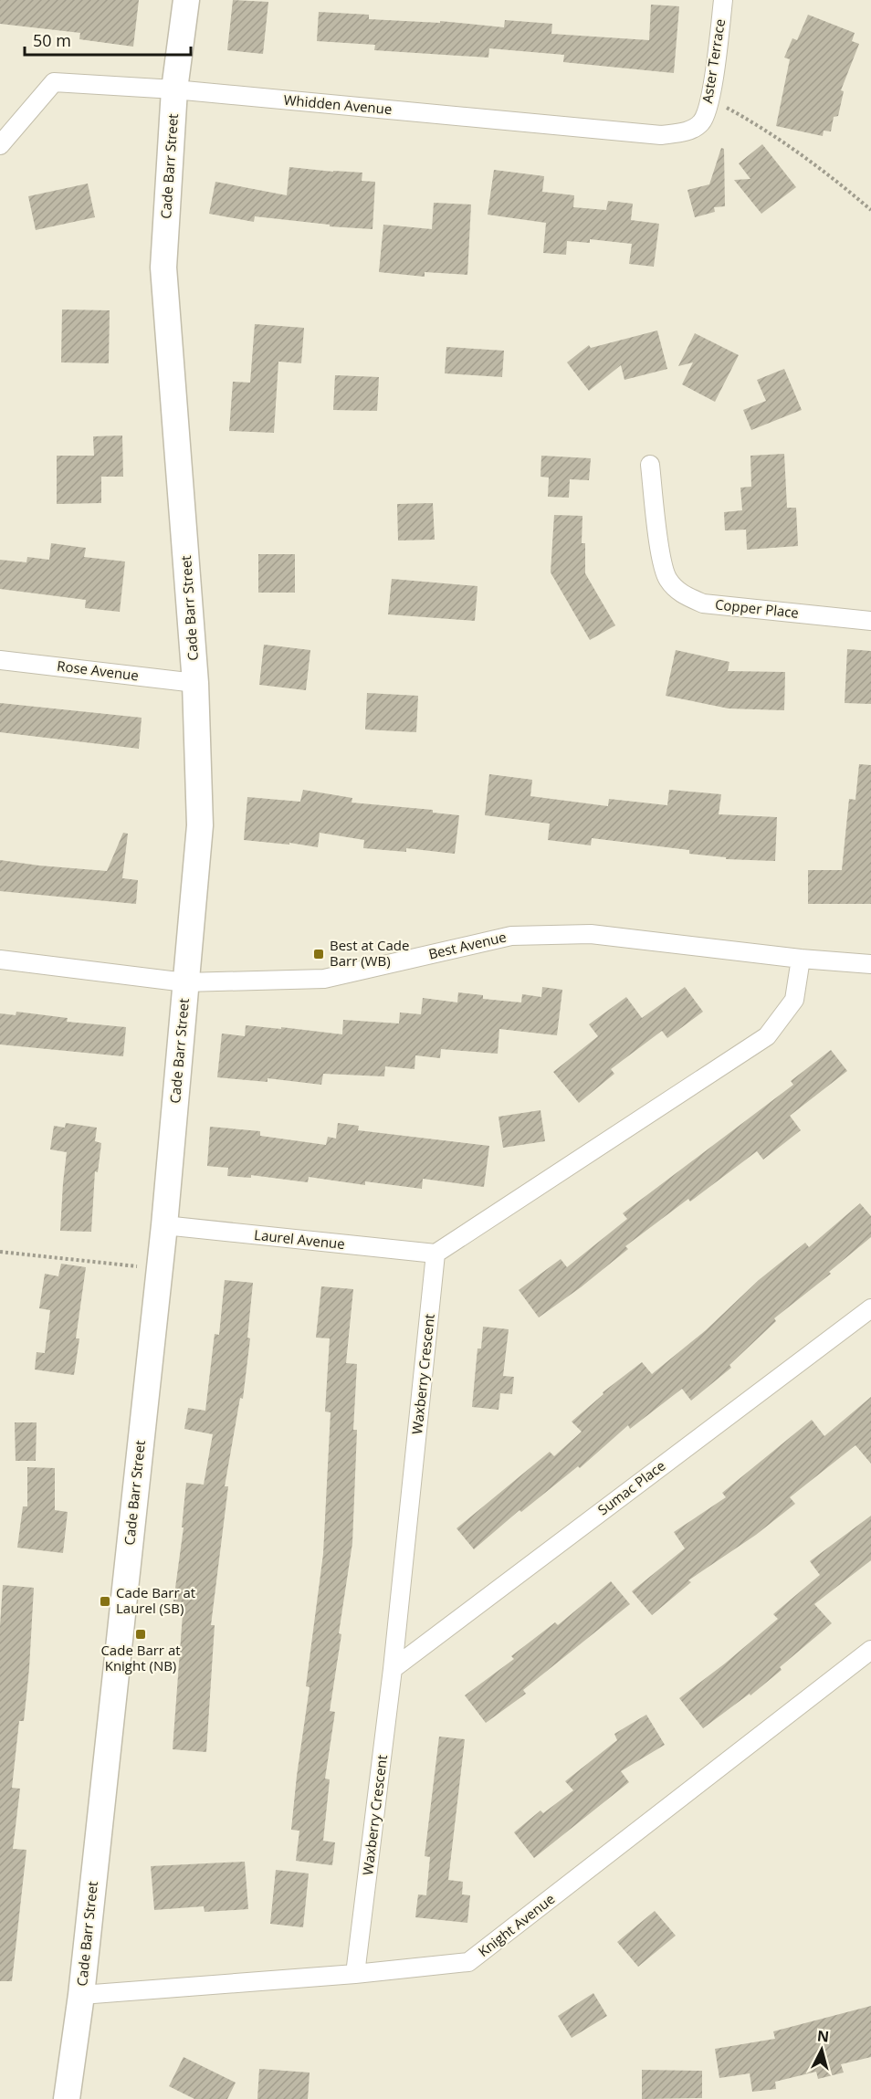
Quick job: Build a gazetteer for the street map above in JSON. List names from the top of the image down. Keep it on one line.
{"streets":{"street":["Aster Terrace","Whidden Avenue","Cade Barr Street","Copper Place","Rose Avenue","Best Avenue","Laurel Avenue","Waxberry Crescent","Sumac Place","Knight Avenue"]},"crossings":[["Aster Terrace","Whidden Avenue"],["Whidden Avenue","Cade Barr Street"],["Cade Barr Street","Rose Avenue"],["Cade Barr Street","Best Avenue"],["Cade Barr Street","Laurel Avenue"],["Cade Barr Street","Knight Avenue"],["Laurel Avenue","Waxberry Crescent"],["Waxberry Crescent","Sumac Place"],["Waxberry Crescent","Knight Avenue"]],"places":{"transit":["Best at Cade Barr (WB)","Cade Barr at Laurel (SB)","Cade Barr at Knight (NB)"]},"scale_bar":"50 m","north":"top"}
